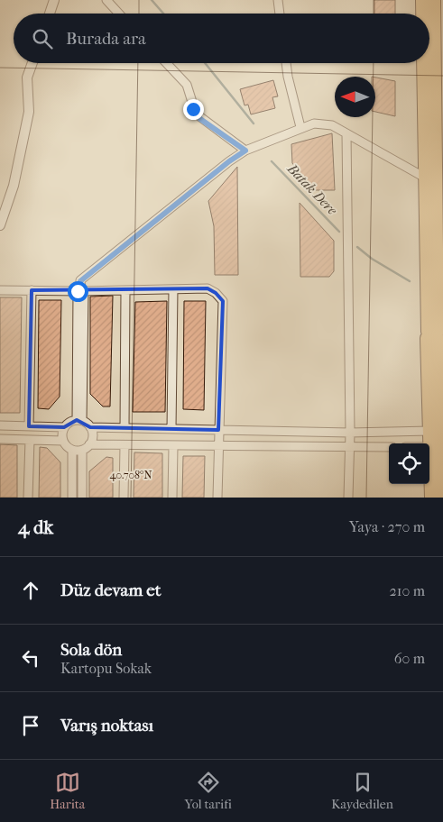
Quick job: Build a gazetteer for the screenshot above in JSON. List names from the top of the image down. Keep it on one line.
{"water":["Batak Dere"],"north":"left","page":{"search":"Burada ara","heading":["4 dk","Yaya · 270 m"],"list":[["Düz devam et","210 m"],["Sola dön","Kartopu Sokak","60 m"],"Varış noktası"],"nav":["Harita","Yol tarifi","Kaydedilen"]},"coordinates":["40.708°N"]}
